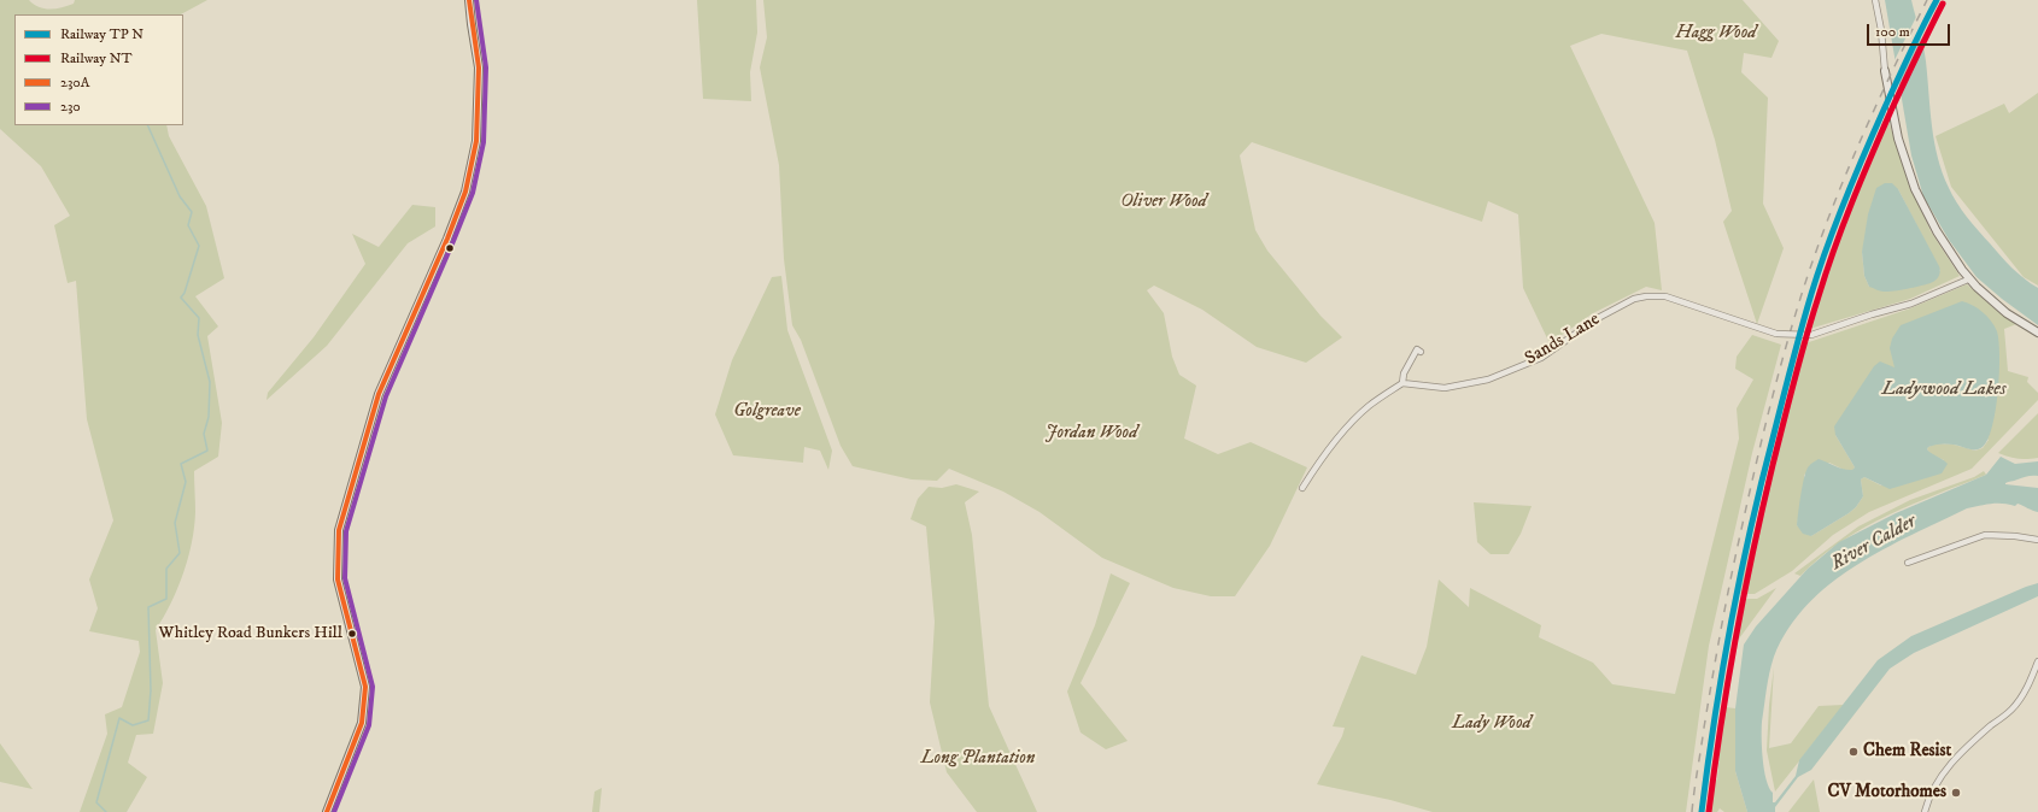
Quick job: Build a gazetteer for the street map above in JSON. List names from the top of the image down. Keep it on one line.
{"streets":{"street":["Sands Lane"]},"water":["Ladywood Lakes","River Calder"],"parks":["Hagg Wood","Oliver Wood","Golgreave","Jordan Wood","Lady Wood","Long Plantation"],"places":["Whitley Road Bunkers Hill","Chem Resist","CV Motorhomes"],"lines":["transit line 230A","transit line 230","rail line NT"],"legend":["Railway TP N","Railway NT","230A","230"],"scale_bar":"100 m"}
